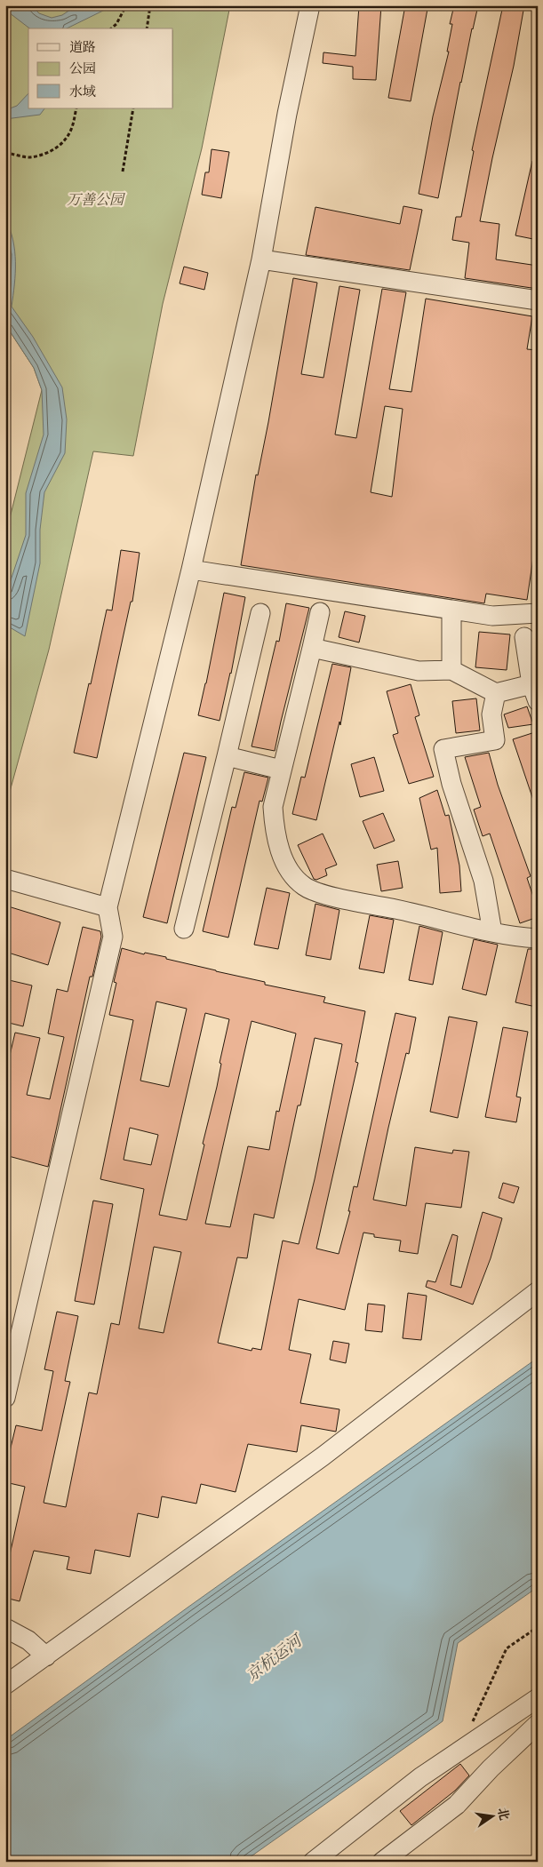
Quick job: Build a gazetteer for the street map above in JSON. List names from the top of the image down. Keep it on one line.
{"water":["京杭运河"],"parks":["万善公园"],"legend":["道路","公园","水域"],"north":"right"}
